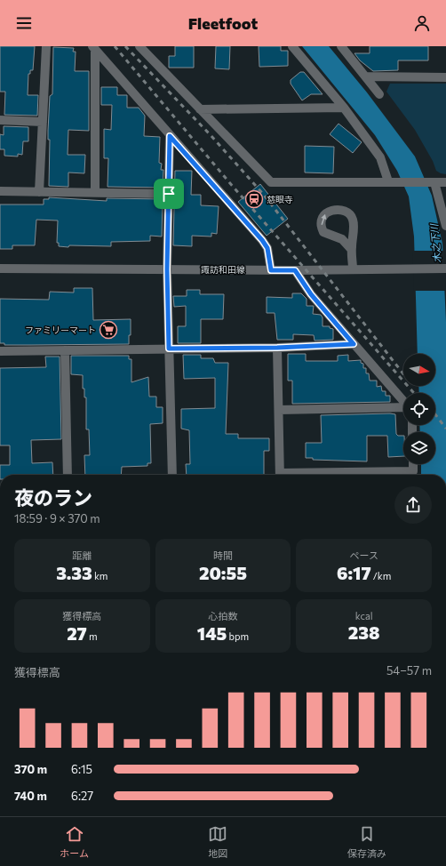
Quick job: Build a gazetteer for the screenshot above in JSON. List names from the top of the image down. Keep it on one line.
{"streets":{"street":["諏訪和田線"]},"water":["木之下川"],"places":{"station":["慈眼寺"],"supermarket":["ファミリーマート"]},"north":"right","page":{"header":"Fleetfoot","heading":["夜のラン","18:59 · 9 × 370 m"],"stats":[["距離","3.33 km"],["時間","20:55"],["ペース","6:17 /km"],["獲得標高","27 m"],["心拍数","145 bpm"],["kcal","238"]],"chart":["獲得標高","54–57 m"],"list":[{"name":"370 m","note":"6:15"},{"name":"740 m","note":"6:27"}],"tabs":["ホーム","地図","保存済み"]}}
